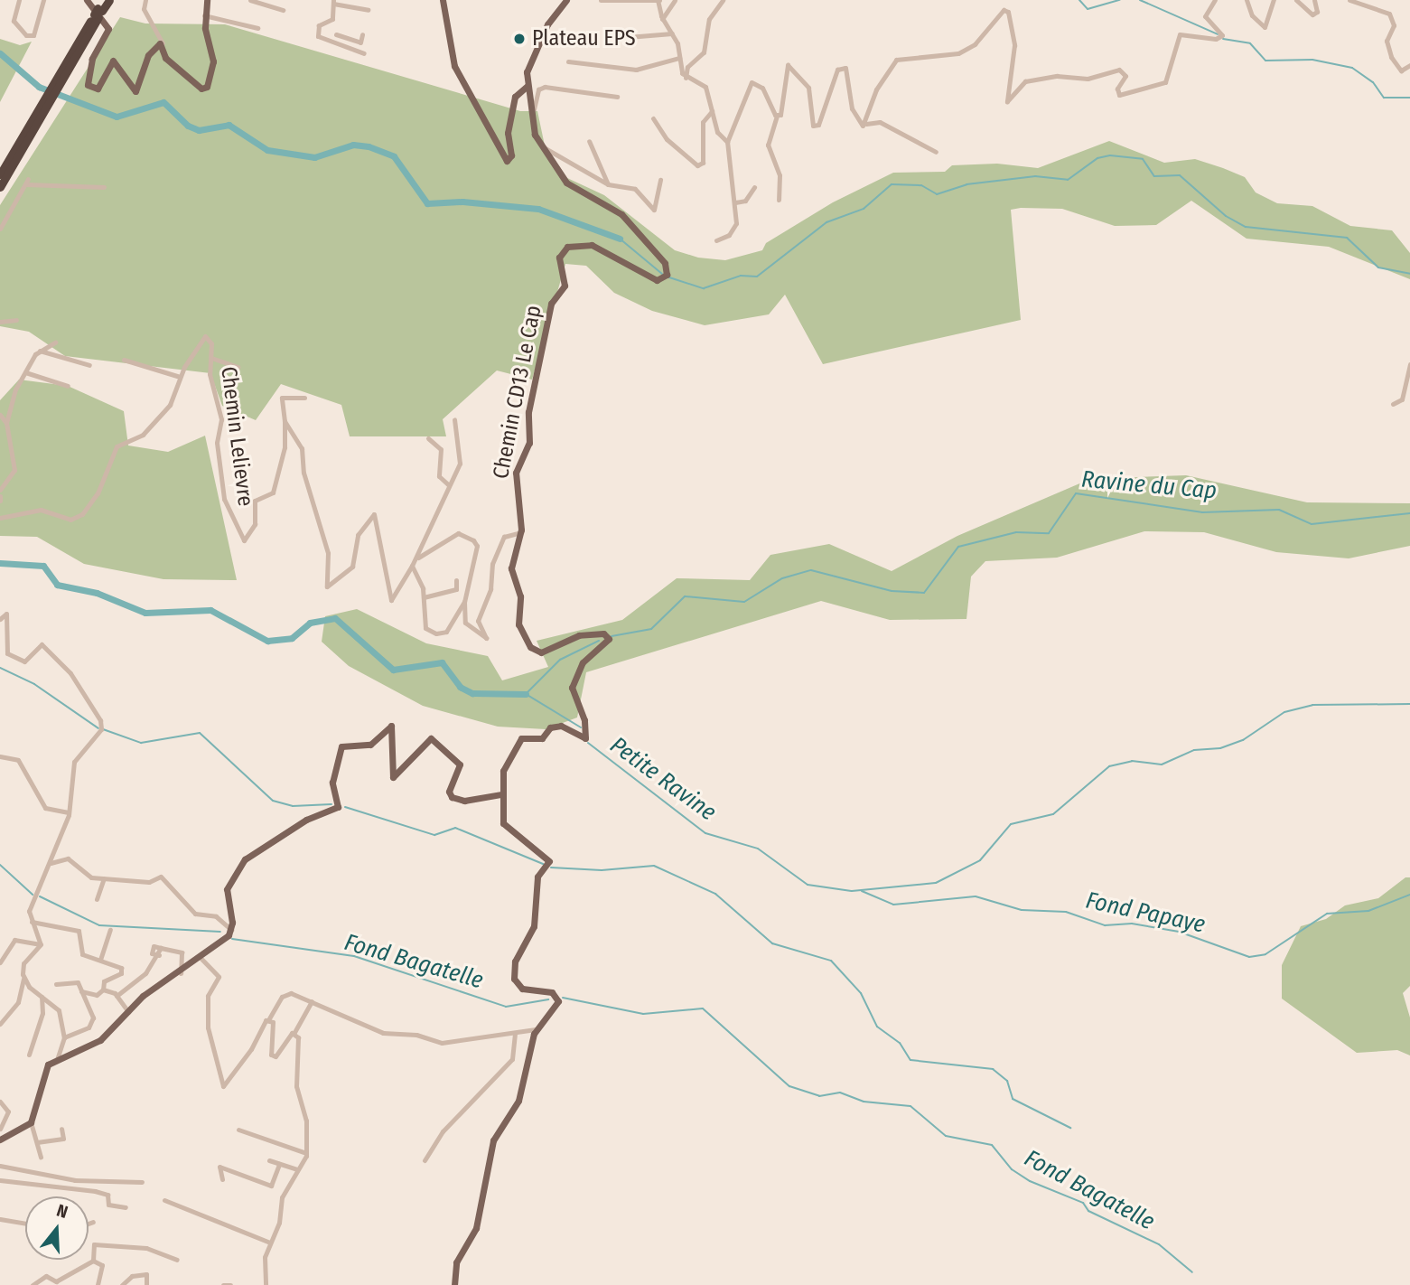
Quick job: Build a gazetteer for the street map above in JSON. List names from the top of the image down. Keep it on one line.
{"streets":{"main road":["Chemin CD13 Le Cap"],"street":["Chemin Lelievre"]},"water":["Ravine du Cap","Petite Ravine","Fond Papaye","Fond Bagatelle"],"places":["Plateau EPS"],"north":"top"}
